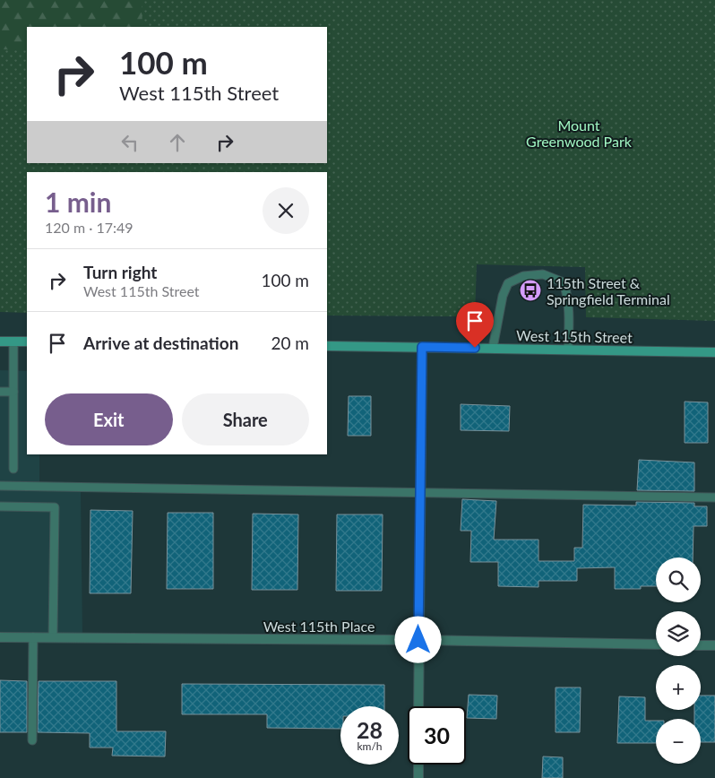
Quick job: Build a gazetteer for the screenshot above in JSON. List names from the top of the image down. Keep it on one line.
{"streets":{"street":["West 115th Street","West 115th Place"]},"parks":["Mount Greenwood Park"],"places":{"bus stop":["115th Street & Springfield Terminal"]},"page":{"turn":["100 m","West 115th Street"],"heading":["1 min","120 m · 17:49"],"list":[{"name":"Turn right","note":"West 115th Street","value":"100 m"},{"name":"Arrive at destination","value":"20 m"}],"buttons":["Exit","Share"],"map_buttons":["+","−"],"speed":"28 km/h","limit":"30"}}
